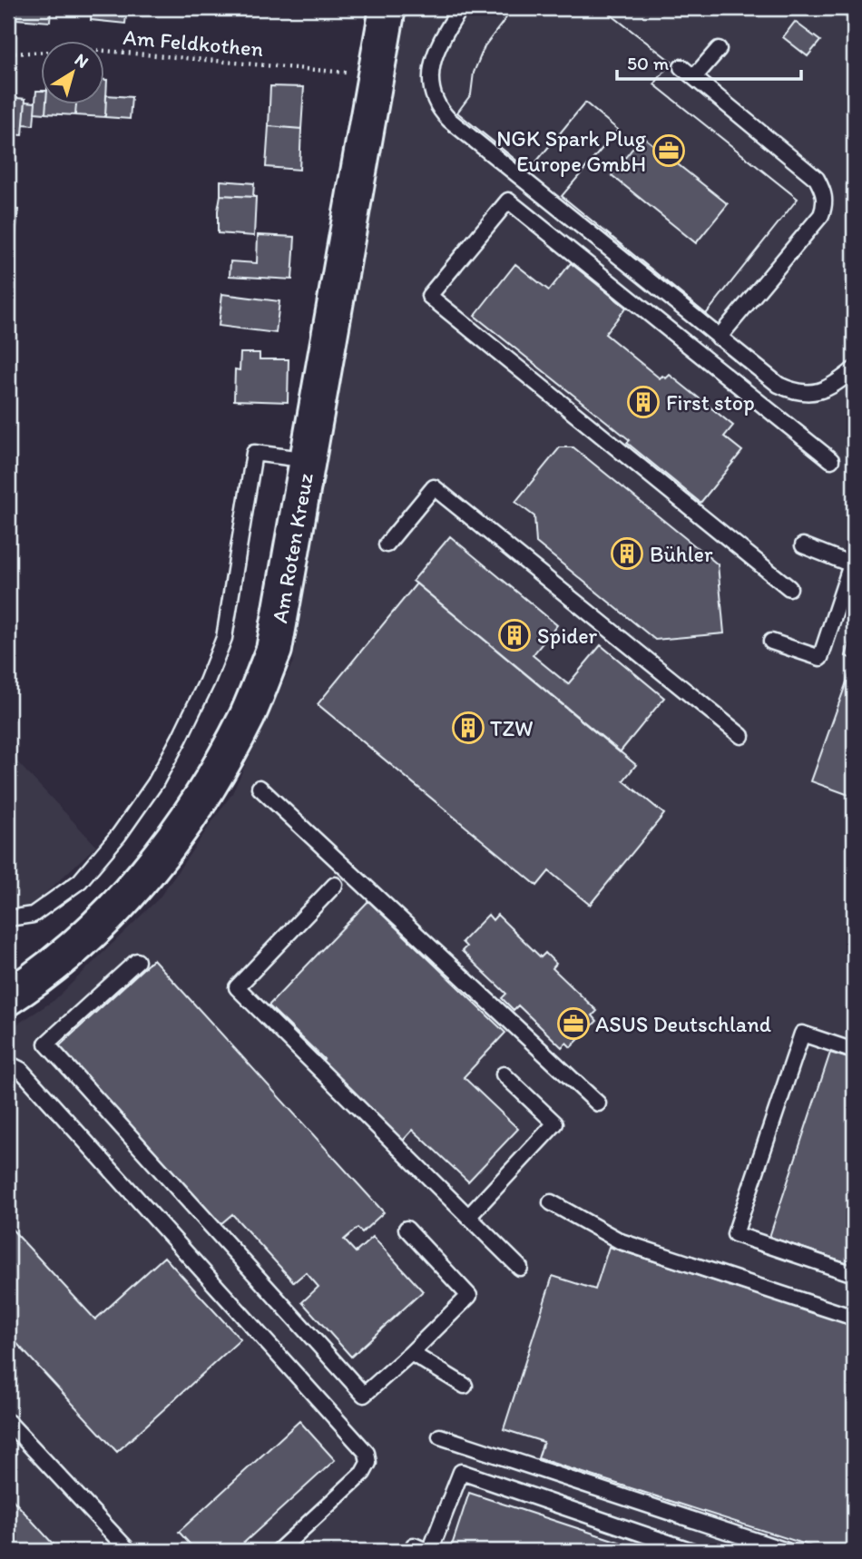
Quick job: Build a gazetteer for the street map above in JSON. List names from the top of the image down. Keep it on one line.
{"streets":{"street":["Am Roten Kreuz"],"path":["Am Feldkothen"]},"crossings":[["Am Feldkothen","Am Roten Kreuz"]],"places":{"office":["NGK Spark Plug Europe GmbH","ASUS Deutschland"],"building":["First stop","Bühler","Spider","TZW"]},"scale_bar":"50 m","north":"top right"}
